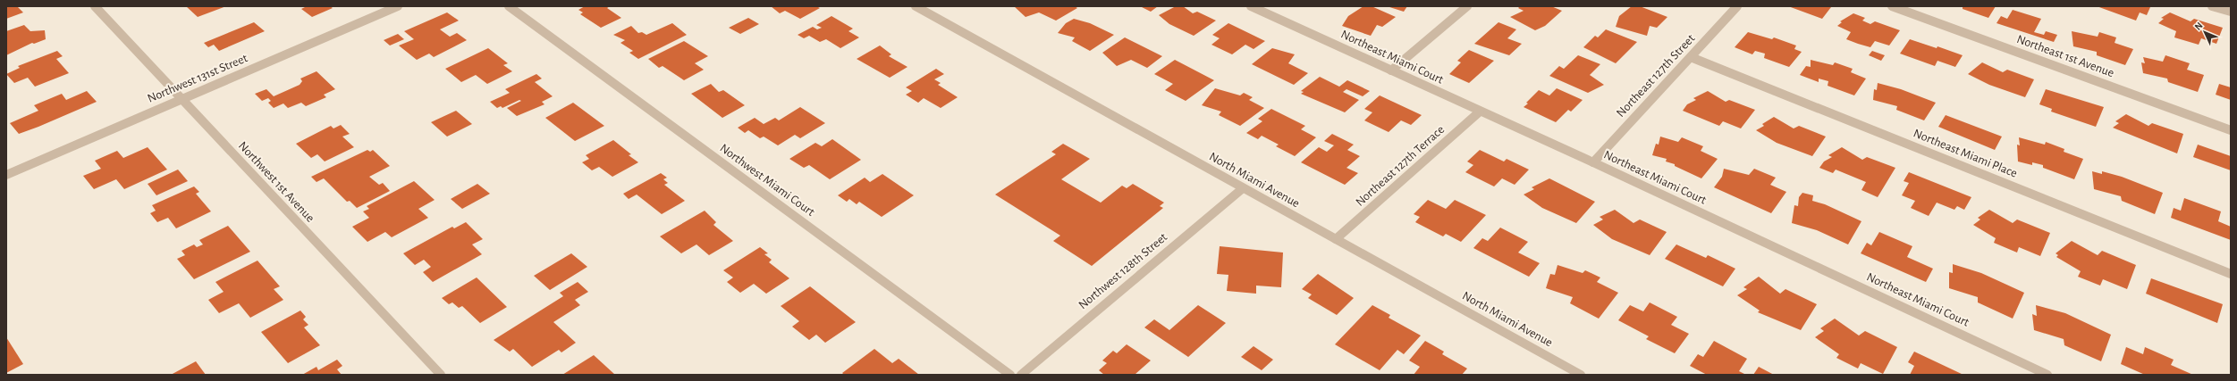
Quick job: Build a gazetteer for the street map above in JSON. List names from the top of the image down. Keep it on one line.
{"streets":{"street":["Northeast 1st Avenue","Northeast Miami Court","Northeast 127th Street","Northwest 131st Street","Northeast Miami Place","Northeast 127th Terrace","Northwest Miami Court","North Miami Avenue","Northwest 1st Avenue","Northwest 128th Street"]},"crossings":[["Northeast Miami Court","Northeast 127th Street"],["Northeast Miami Court","Northeast 127th Terrace"],["Northeast 127th Street","Northeast Miami Place"],["Northwest 131st Street","Northwest 1st Avenue"],["Northeast 127th Terrace","North Miami Avenue"],["North Miami Avenue","Northwest 128th Street"]],"north":"top left"}
